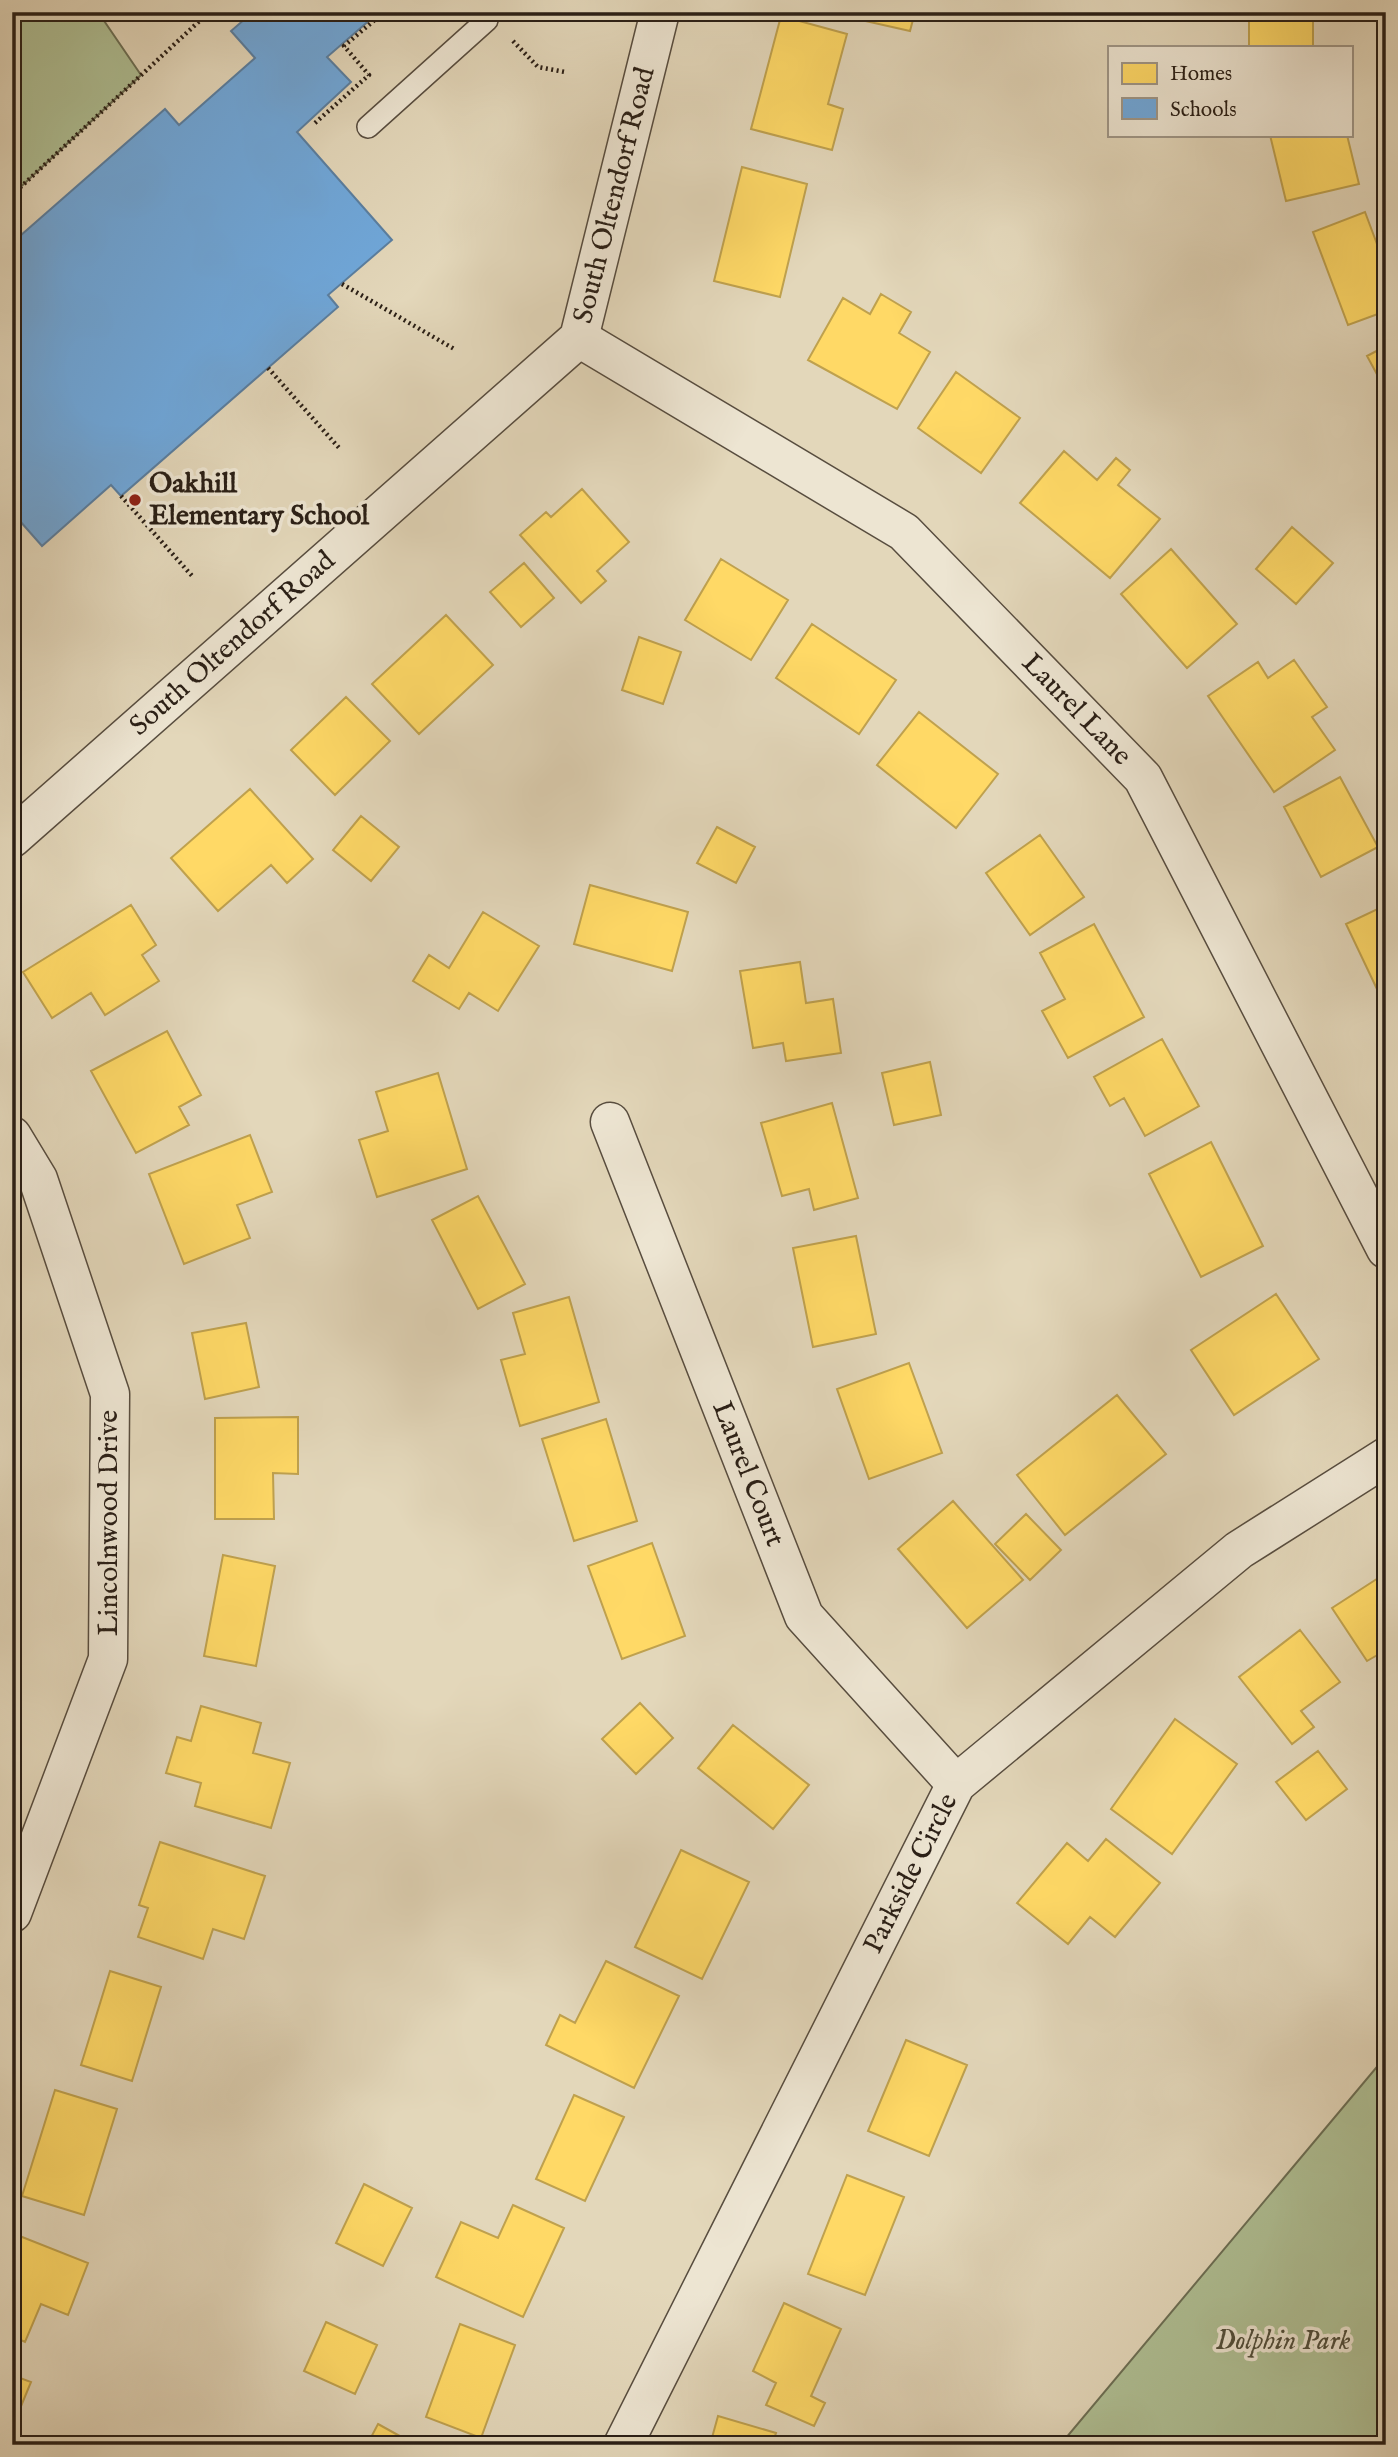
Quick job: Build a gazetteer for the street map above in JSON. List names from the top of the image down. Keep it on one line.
{"streets":{"street":["South Oltendorf Road","Laurel Lane","Laurel Court","Lincolnwood Drive","Parkside Circle"]},"crossings":[["South Oltendorf Road","Laurel Lane"],["Laurel Court","Parkside Circle"]],"parks":["Dolphin Park"],"places":["Oakhill Elementary School"],"legend":["Homes","Schools"]}
